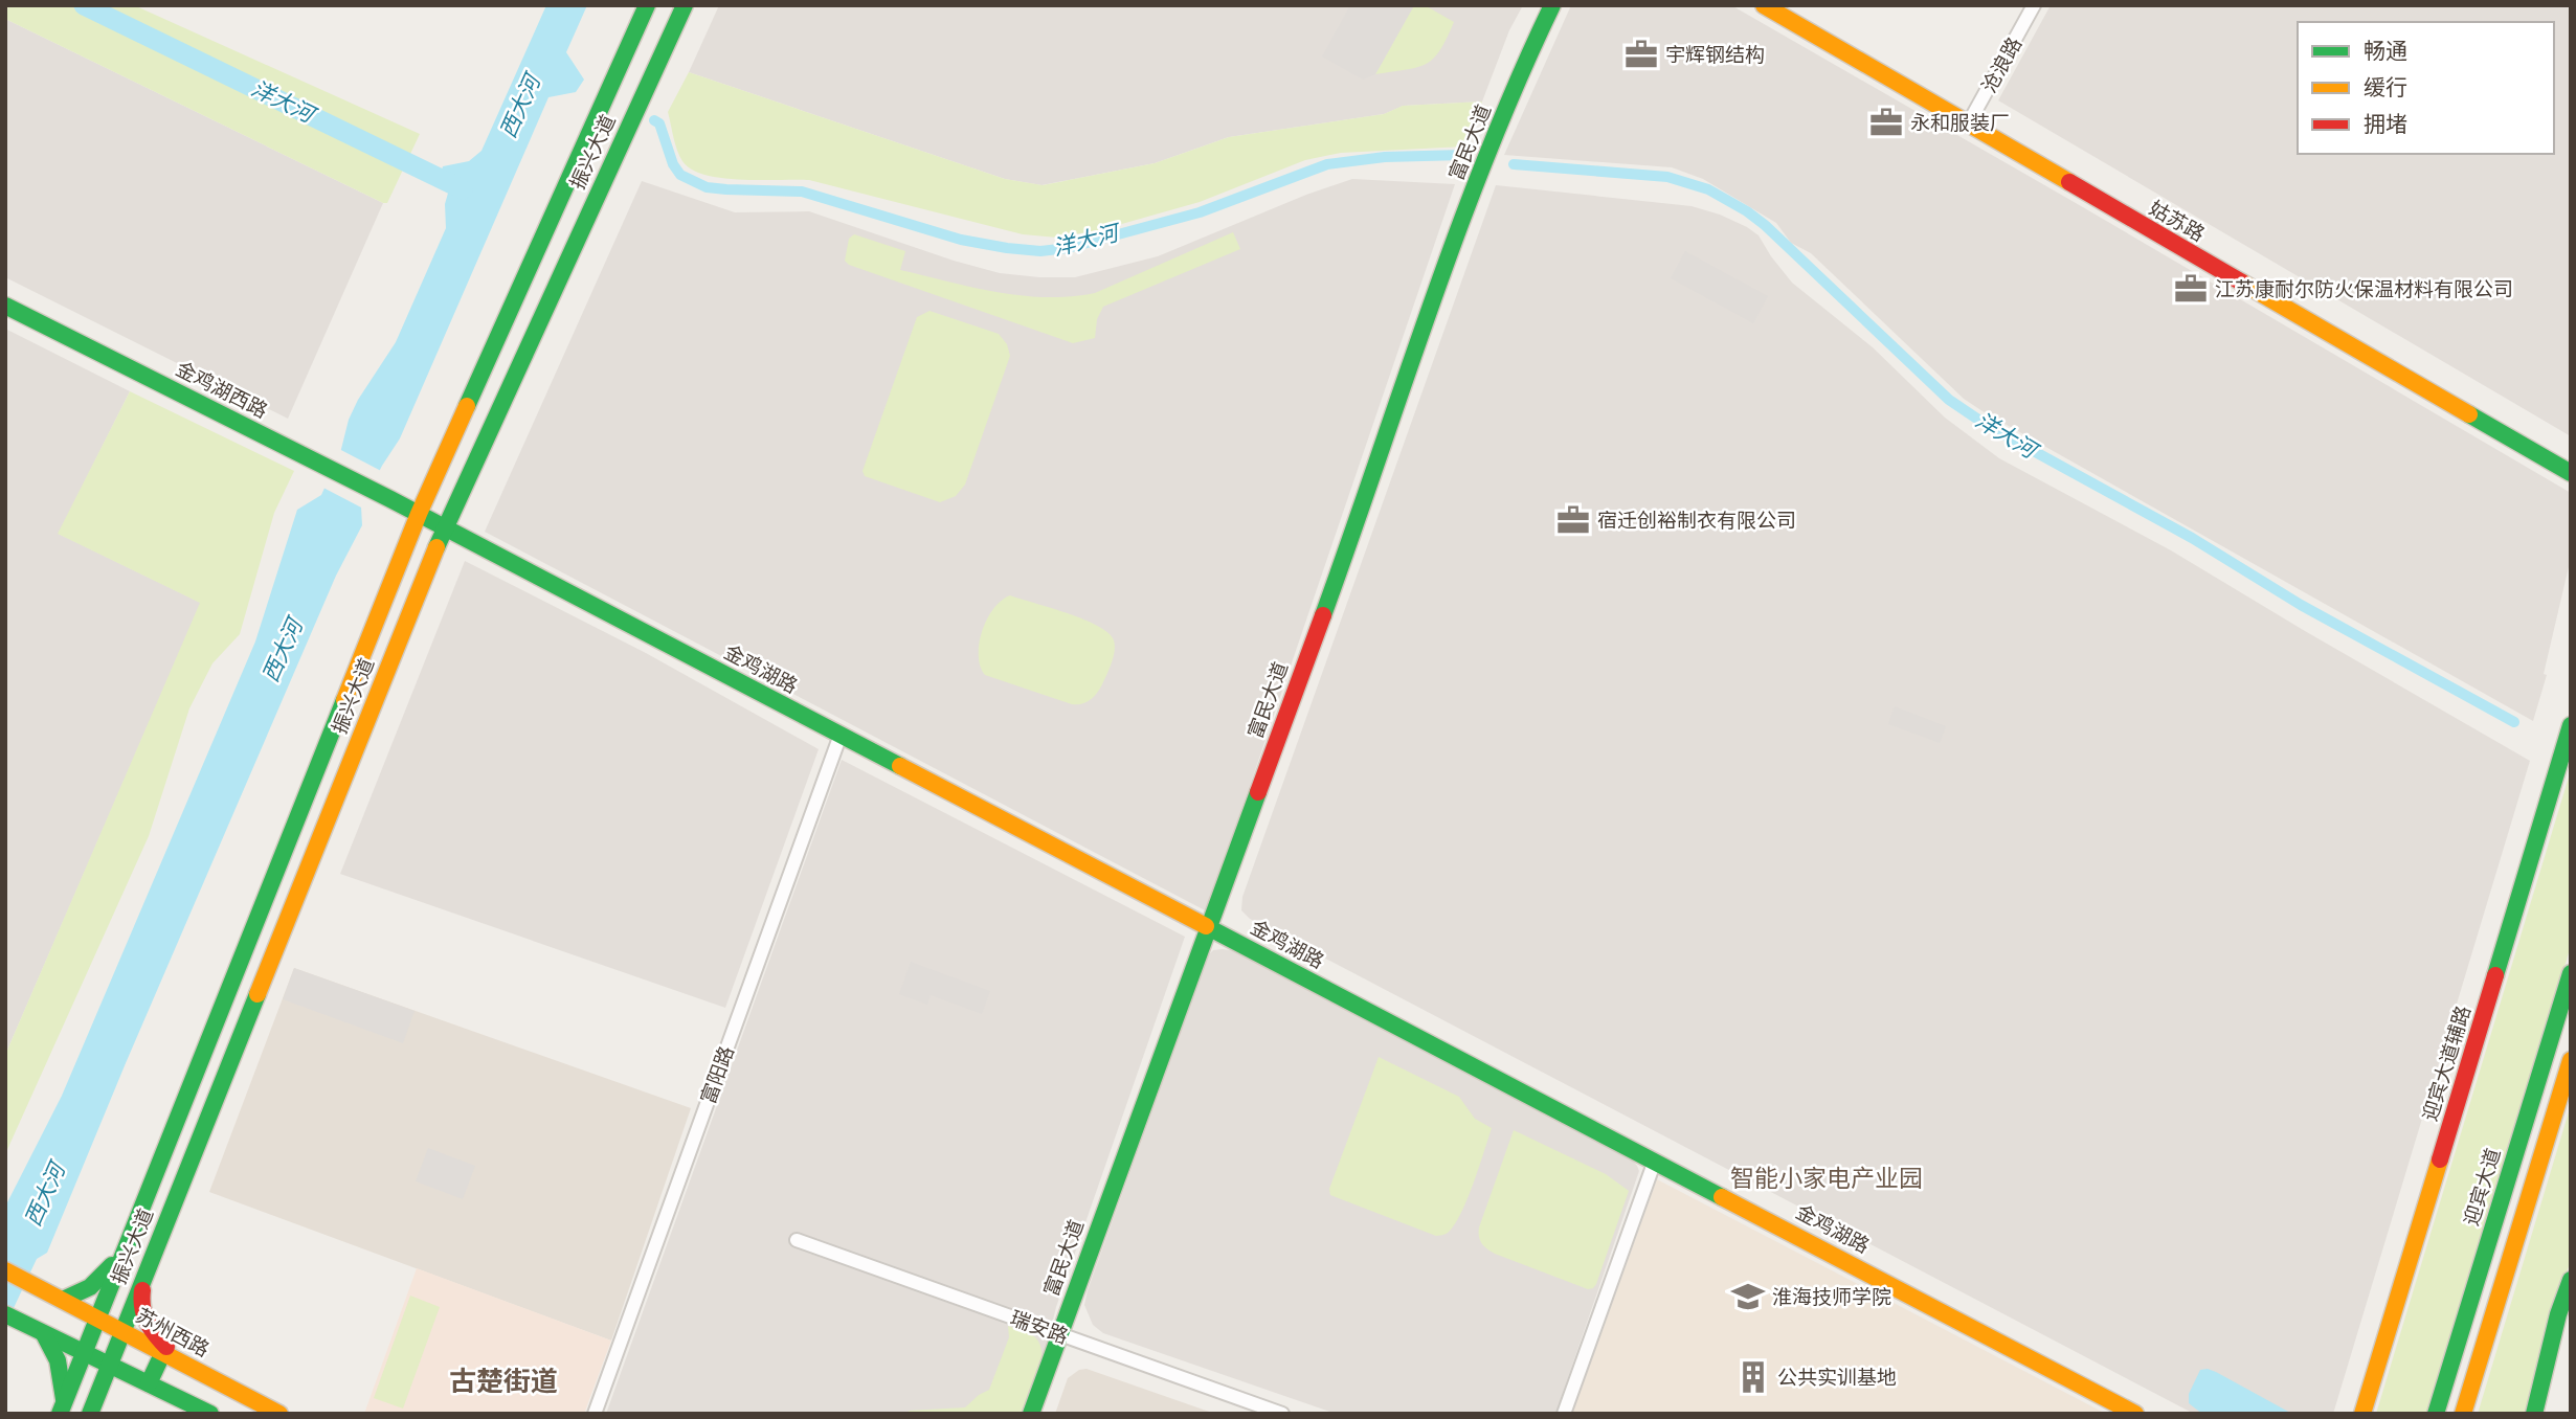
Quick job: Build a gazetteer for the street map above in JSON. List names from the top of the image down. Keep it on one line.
{"streets":{"main road":["富民大道","振兴大道","姑苏路","金鸡湖西路","金鸡湖路","迎宾大道辅路","迎宾大道","苏州西路"],"street":["沧浪路","富阳路","瑞安路"]},"crossings":[["沧浪路","姑苏路"],["富民大道","金鸡湖路"],["富民大道","瑞安路"],["振兴大道","金鸡湖西路"],["振兴大道","金鸡湖路"],["振兴大道","苏州西路"],["金鸡湖西路","金鸡湖路"],["金鸡湖路","富阳路"]],"districts":["智能小家电产业园","古楚街道"],"water":["洋大河","西大河"],"places":{"office":["宇辉钢结构","永和服装厂","江苏康耐尔防火保温材料有限公司","宿迁创裕制衣有限公司"],"school or university":["淮海技师学院"],"building":["公共实训基地"]},"legend":["畅通","缓行","拥堵"]}
